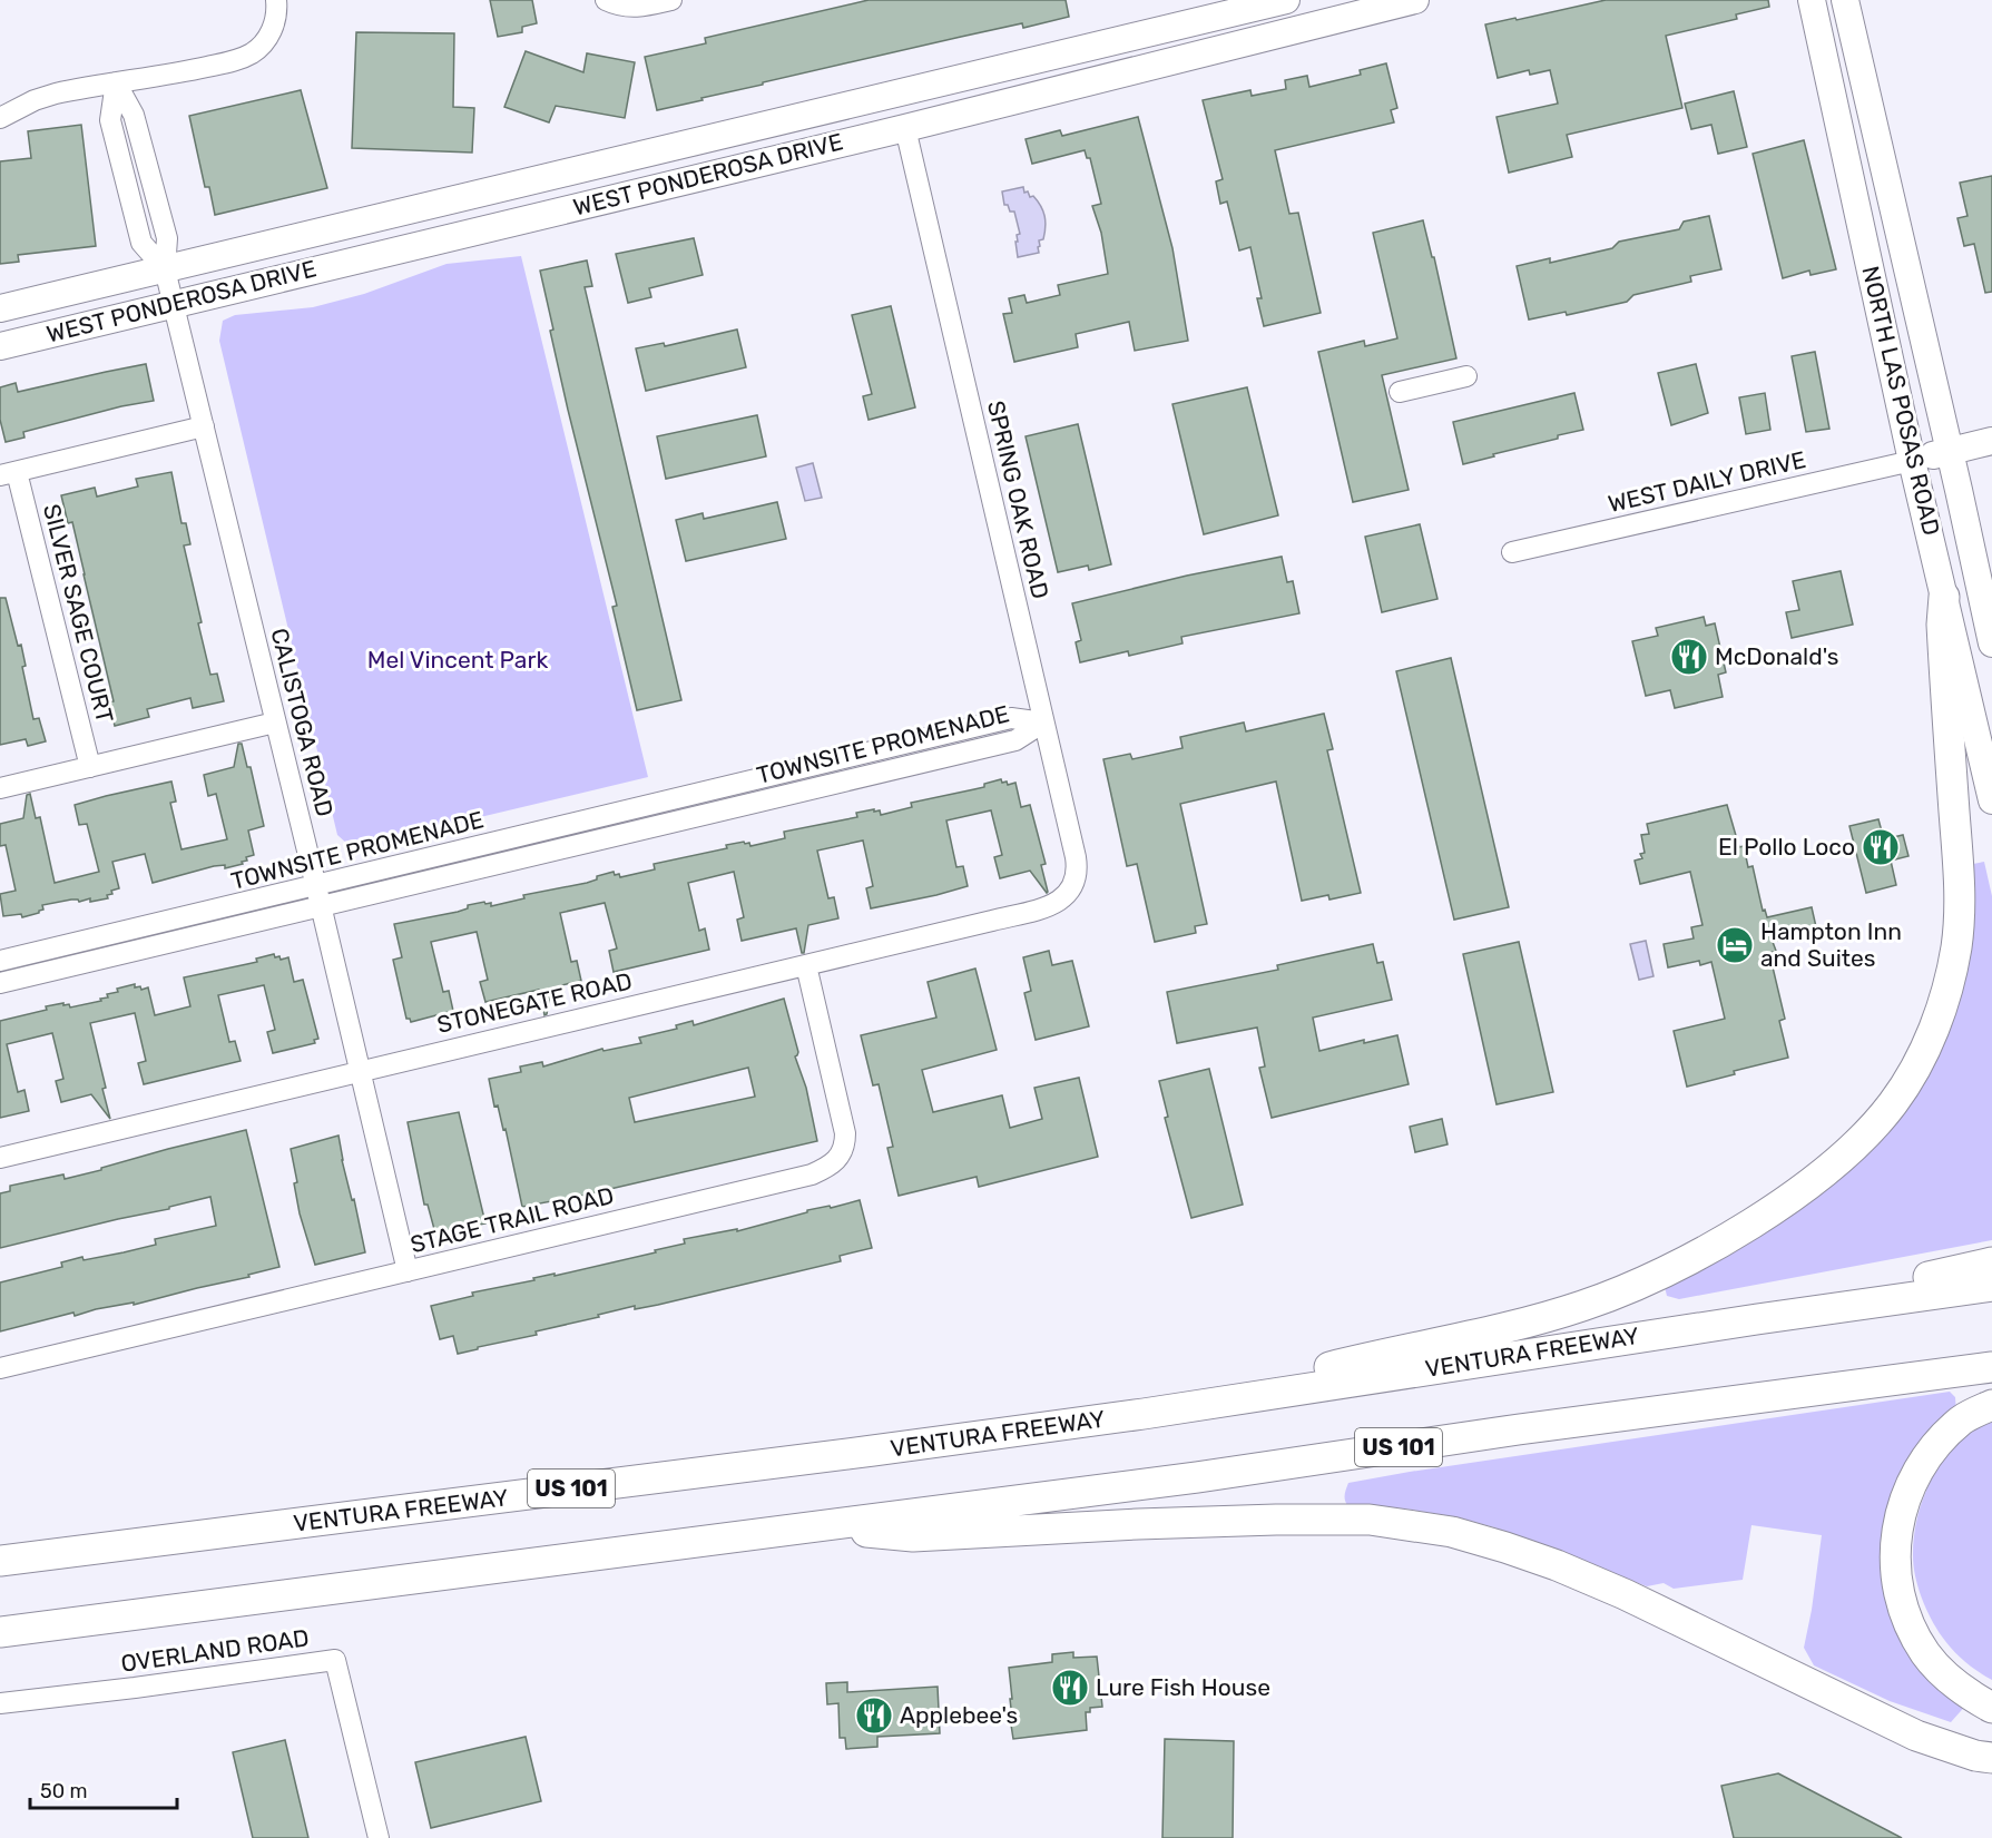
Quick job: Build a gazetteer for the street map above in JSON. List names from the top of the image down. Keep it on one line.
{"streets":{"highway":["VENTURA FREEWAY","US 101"],"main road":["WEST PONDEROSA DRIVE","NORTH LAS POSAS ROAD"],"street":["WEST DAILY DRIVE","SPRING OAK ROAD","SILVER SAGE COURT","CALISTOGA ROAD","TOWNSITE PROMENADE","STONEGATE ROAD","STAGE TRAIL ROAD","OVERLAND ROAD"]},"crossings":[["WEST PONDEROSA DRIVE","SPRING OAK ROAD"],["WEST PONDEROSA DRIVE","CALISTOGA ROAD"],["NORTH LAS POSAS ROAD","WEST DAILY DRIVE"],["SPRING OAK ROAD","TOWNSITE PROMENADE"],["SPRING OAK ROAD","STONEGATE ROAD"],["CALISTOGA ROAD","TOWNSITE PROMENADE"],["CALISTOGA ROAD","STONEGATE ROAD"],["CALISTOGA ROAD","STAGE TRAIL ROAD"],["STONEGATE ROAD","STAGE TRAIL ROAD"]],"parks":["Mel Vincent Park"],"places":{"restaurant":["McDonald's","El Pollo Loco","Lure Fish House","Applebee's"],"hotel":["Hampton Inn and Suites"]},"scale_bar":"50 m"}
